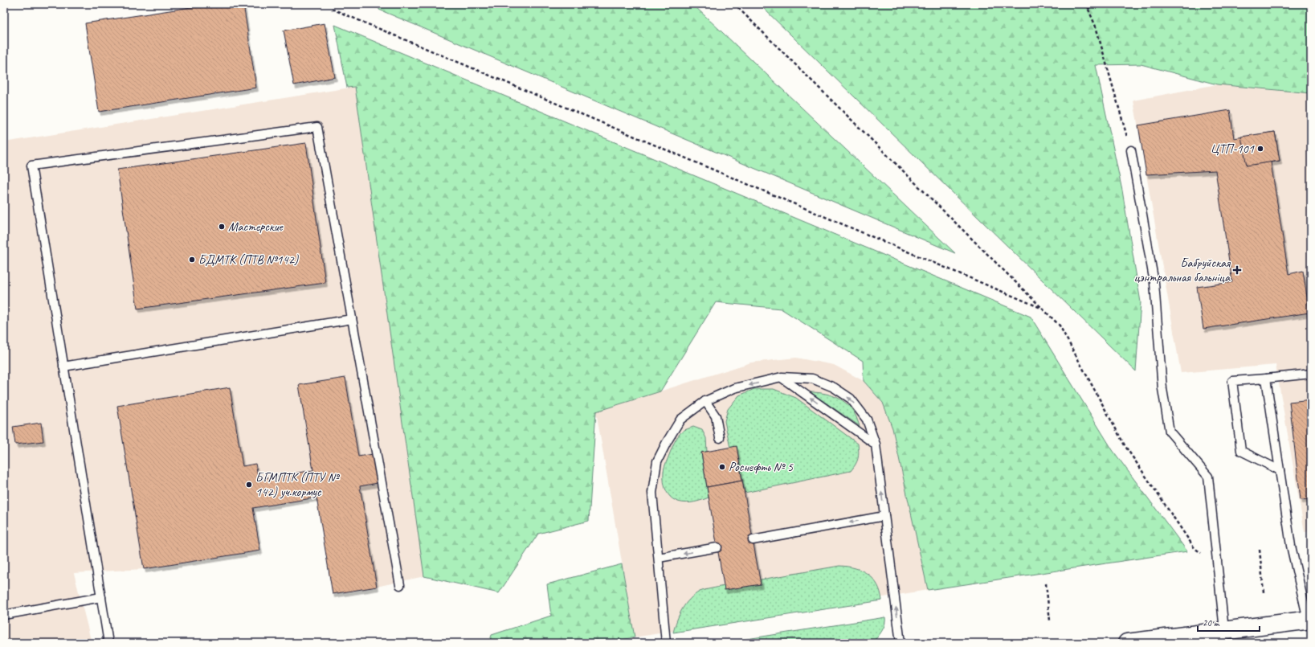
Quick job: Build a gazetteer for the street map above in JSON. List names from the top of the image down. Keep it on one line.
{"places":{"other":["ЦТП-101","Мастерские","БДМТК (ПТВ №142)","Роснефть № 5","БГМПТК (ПТУ № 142) уч.кормус"],"health":["Бабруйская цэнтральная бальніца"]},"scale_bar":"20 m"}
